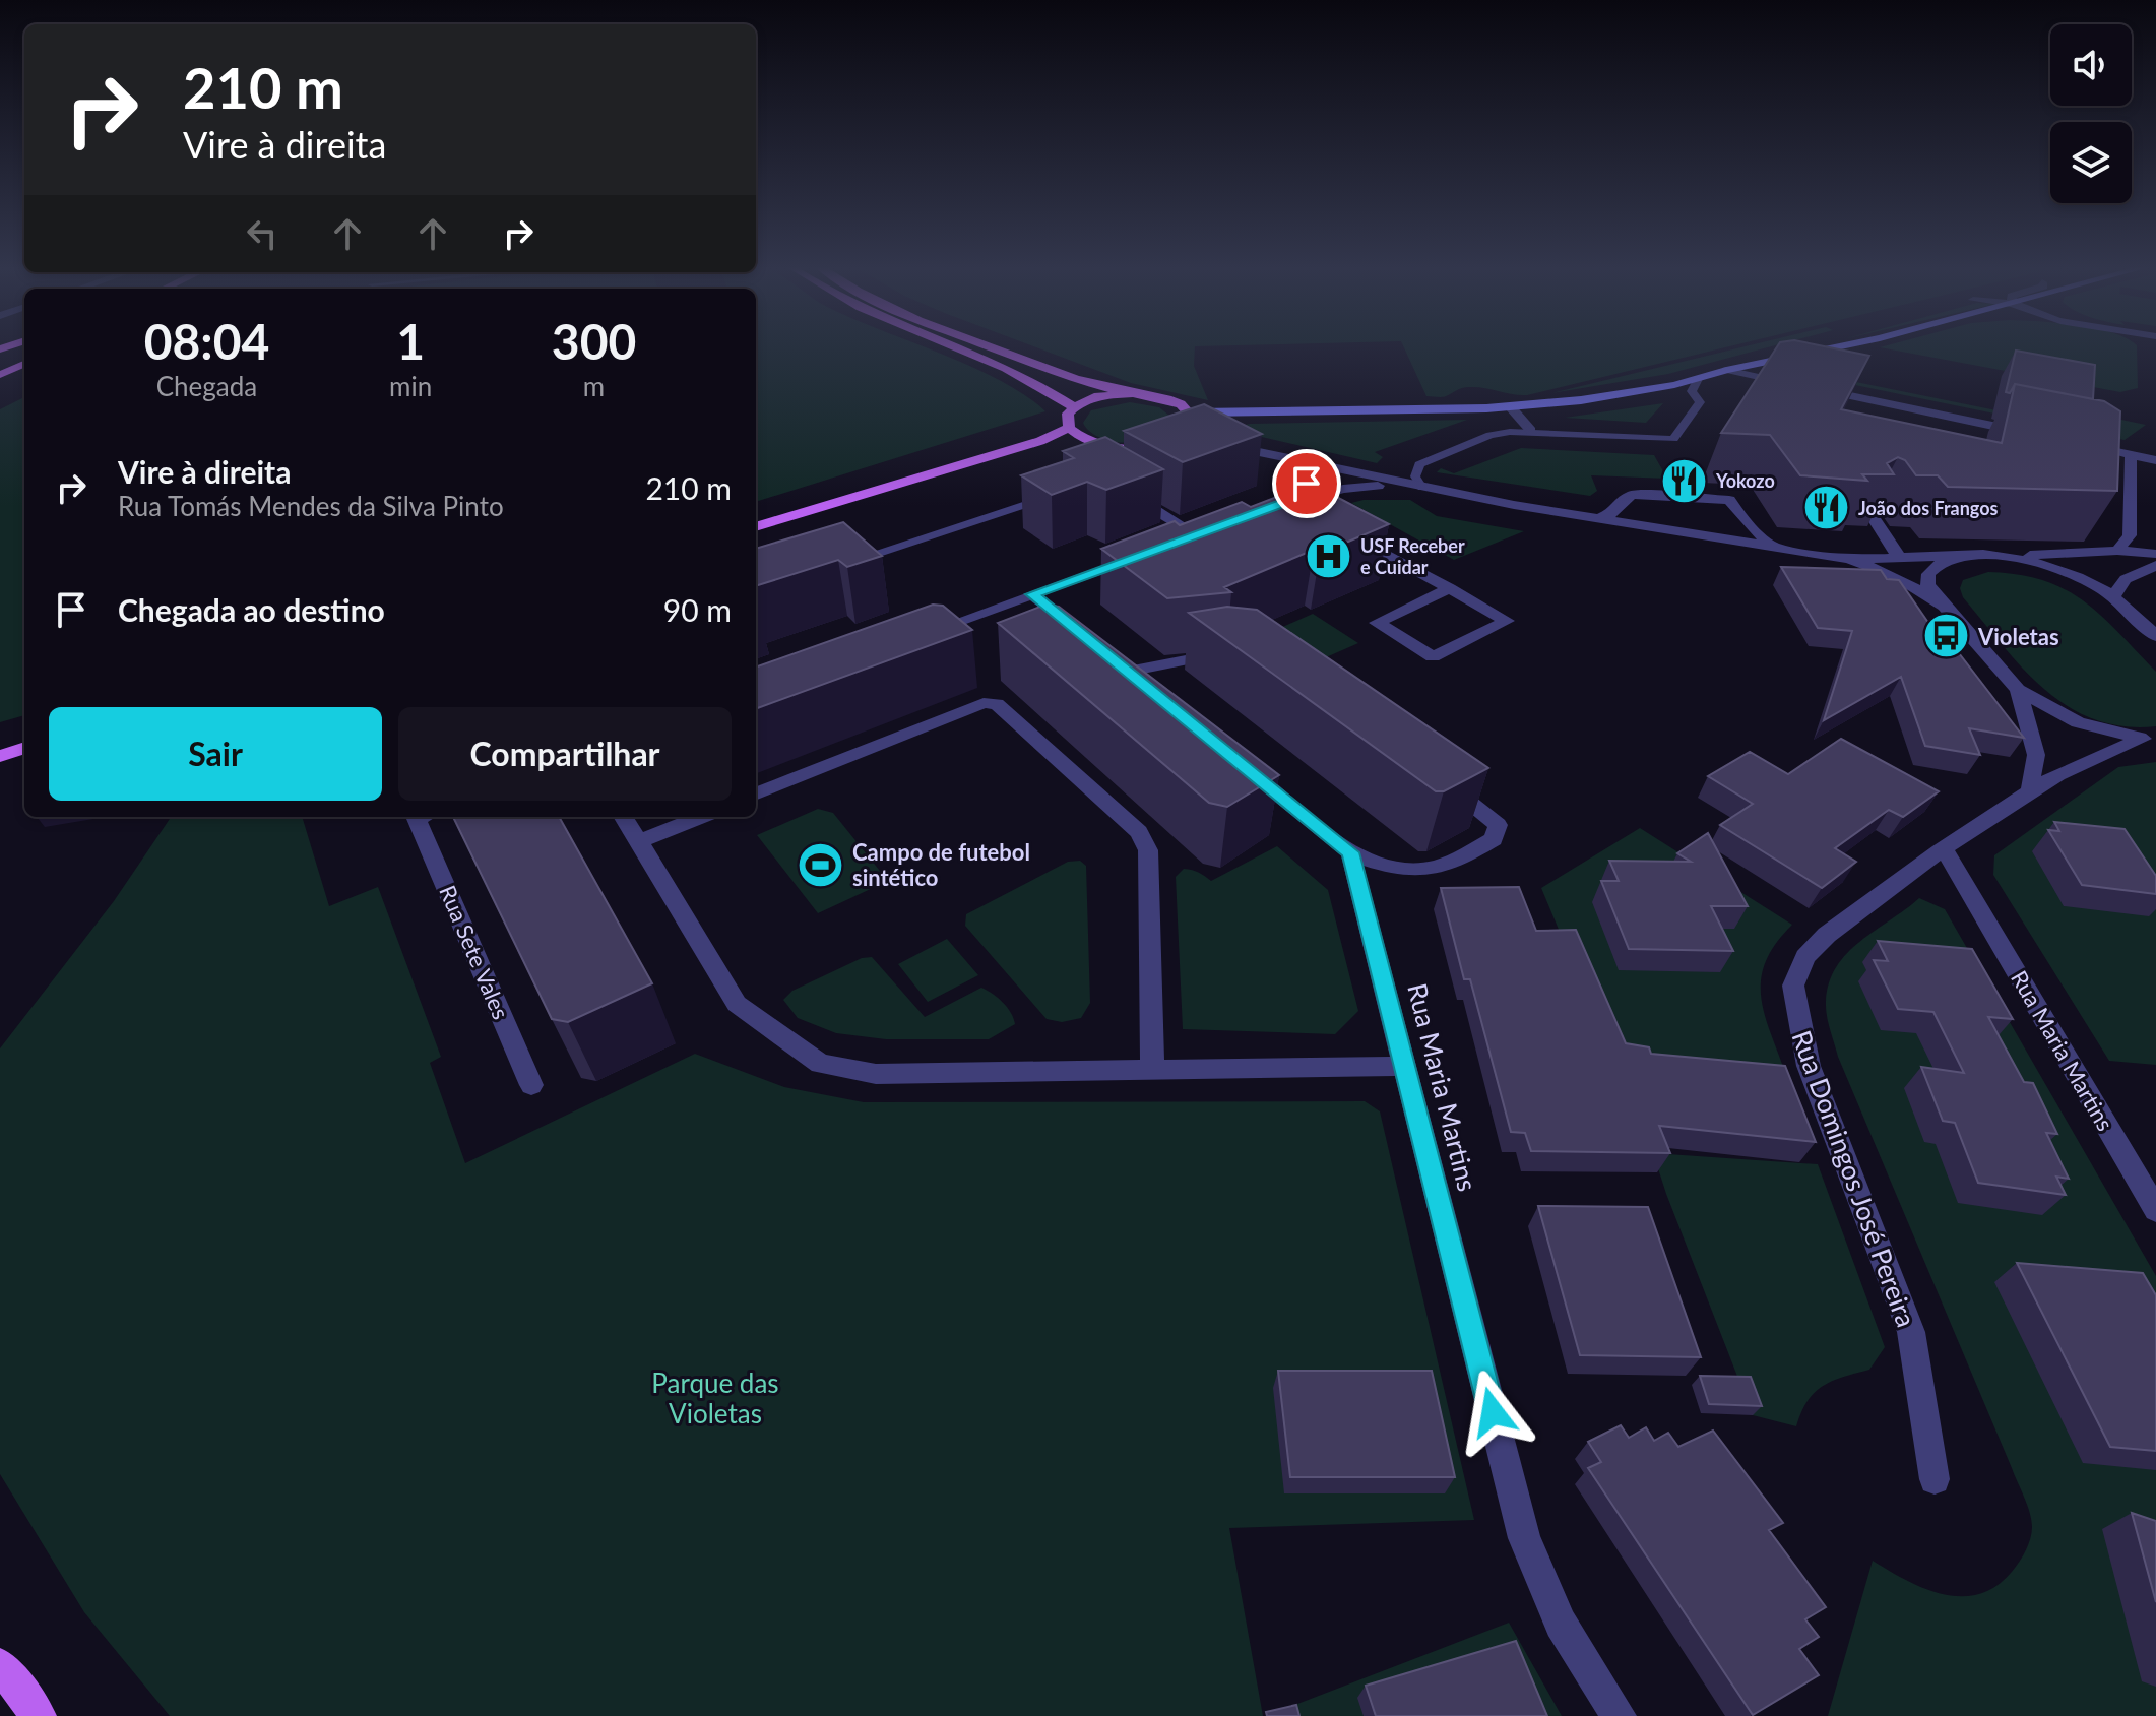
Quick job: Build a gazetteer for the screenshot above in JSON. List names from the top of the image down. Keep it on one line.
{"streets":{"street":["Rua Sete Vales","Rua Maria Martins","Rua Domingos José Pereira"]},"crossings":[["Rua Maria Martins","Rua Domingos José Pereira"]],"parks":["Parque das Violetas"],"places":{"restaurant":["Yokozo","João dos Frangos"],"hospital":["USF Receber e Cuidar"],"bus stop":["Violetas"],"sports":["Campo de futebol sintético"]},"page":{"turn":["210 m","Vire à direita"],"eta":["08:04","Chegada","1","min","300","m"],"list":[{"name":"Vire à direita","note":"Rua Tomás Mendes da Silva Pinto","value":"210 m"},{"name":"Chegada ao destino","value":"90 m"}],"buttons":["Sair","Compartilhar"]}}
